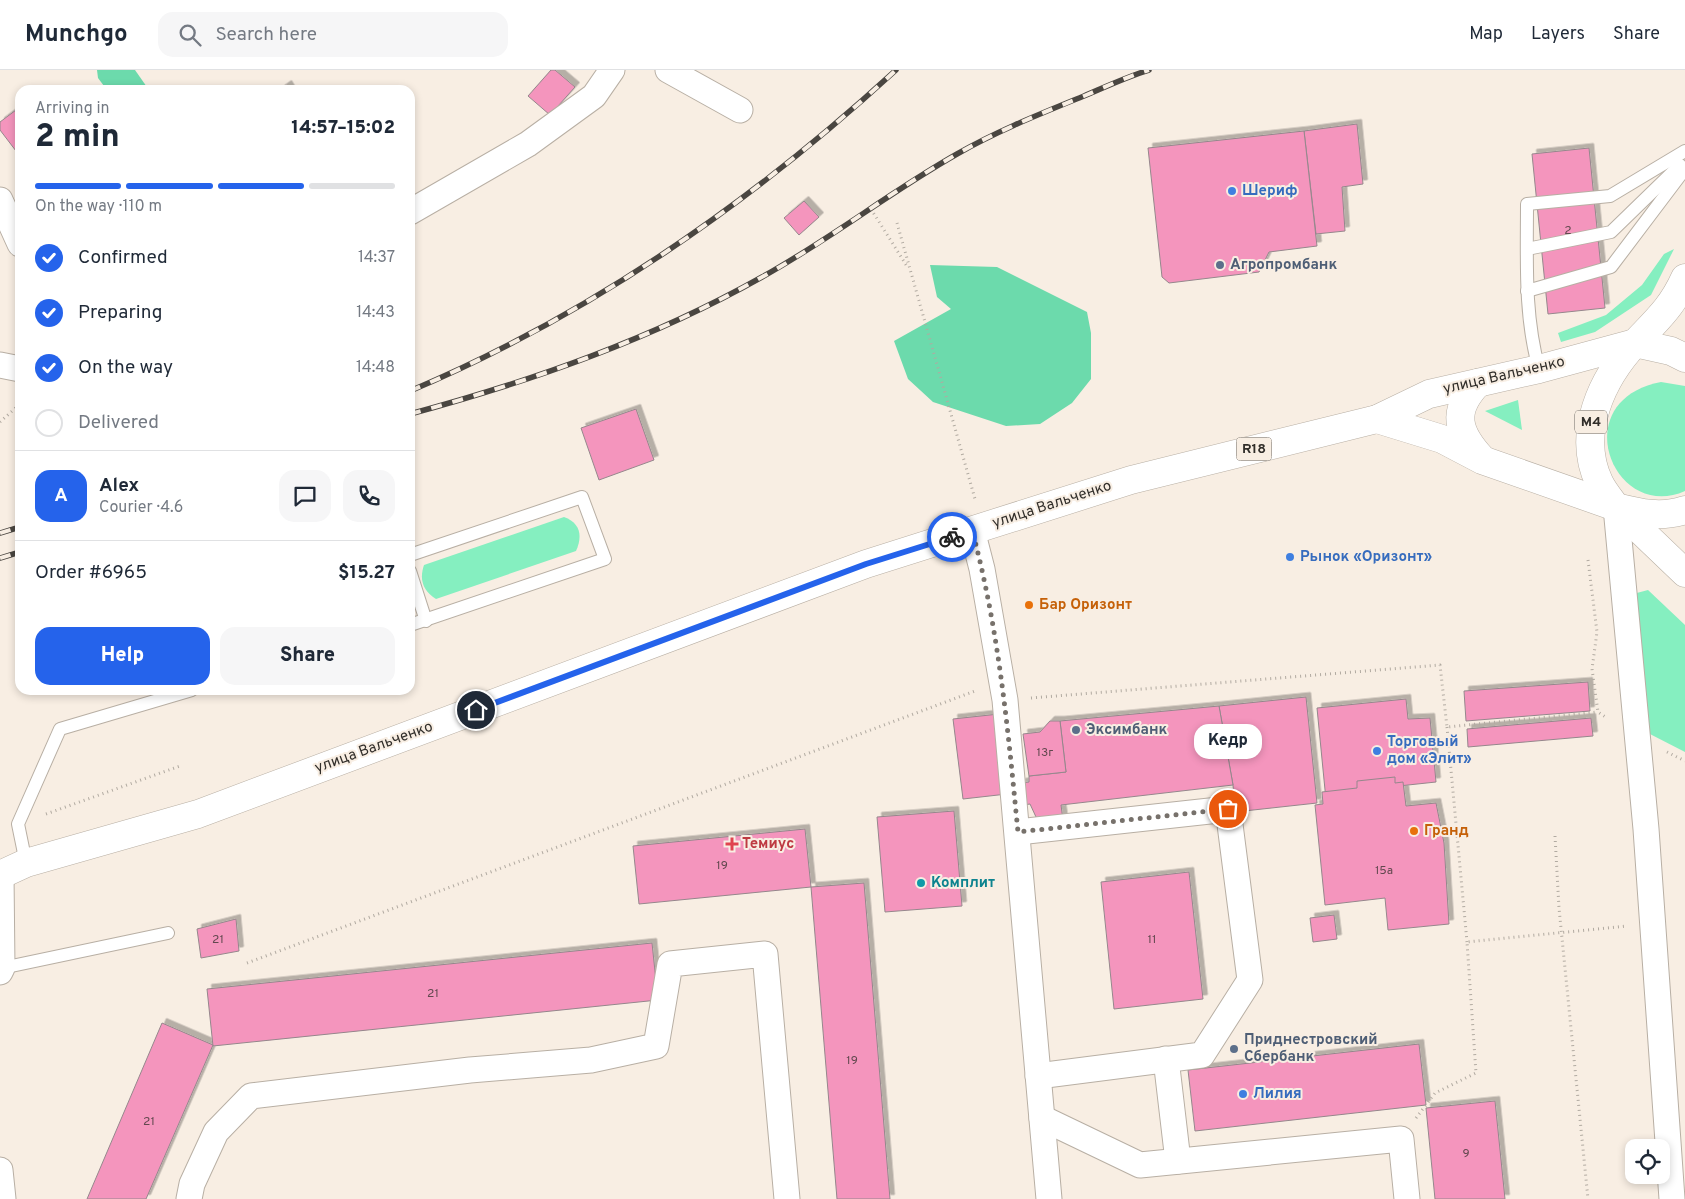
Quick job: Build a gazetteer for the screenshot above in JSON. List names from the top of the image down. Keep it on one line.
{"streets":{"main road":["улица Вальченко","M4","R18"]},"crossings":[["улица Вальченко","M4"]],"places":{"other":["Шериф","Агропромбанк","Рынок «Оризонт»","Бар Оризонт","Эксимбанк","Торговый дом «Элит»","Кедр","Гранд","Комплит","Приднестровский Сбербанк","Лилия"],"health":["Темиус"]},"house_numbers":["2","13г","19","15а","21","11","21","19","21","9"],"page":{"header":"Munchgo","search":"Search here","nav":["Map","Layers","Share"],"heading":["2 min","Arriving in","14:57–15:02"],"panel":["Alex","Courier · 4.6","Order #6965","$15.27"],"bar":"On the way · 110 m","list":[["Confirmed","14:37"],["Preparing","14:43"],["On the way","14:48"],"Delivered"],"round":"A","buttons":["Help","Share"],"bubble":"Кедр"}}
